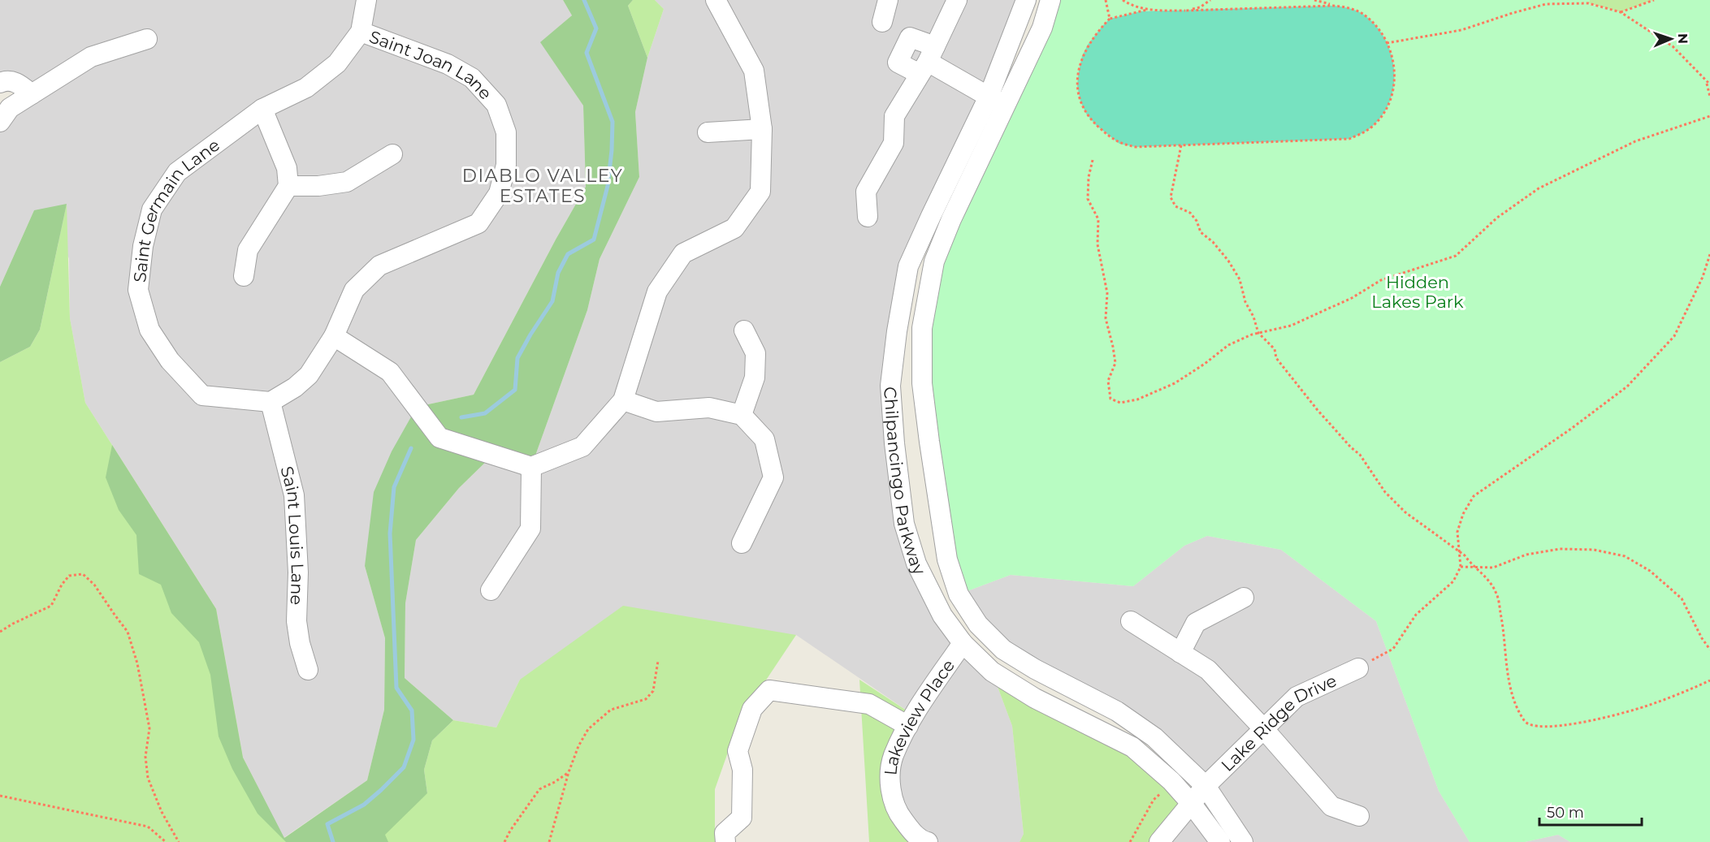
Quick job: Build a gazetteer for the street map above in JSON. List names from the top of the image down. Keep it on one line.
{"streets":{"street":["Saint Joan Lane","Saint Germain Lane","Chilpancingo Parkway","Saint Louis Lane","Lakeview Place","Lake Ridge Drive"]},"crossings":[["Saint Joan Lane","Saint Germain Lane"],["Saint Germain Lane","Saint Louis Lane"],["Chilpancingo Parkway","Lakeview Place"],["Chilpancingo Parkway","Lake Ridge Drive"]],"districts":["DIABLO VALLEY ESTATES"],"parks":["Hidden Lakes Park"],"scale_bar":"50 m","north":"right"}
